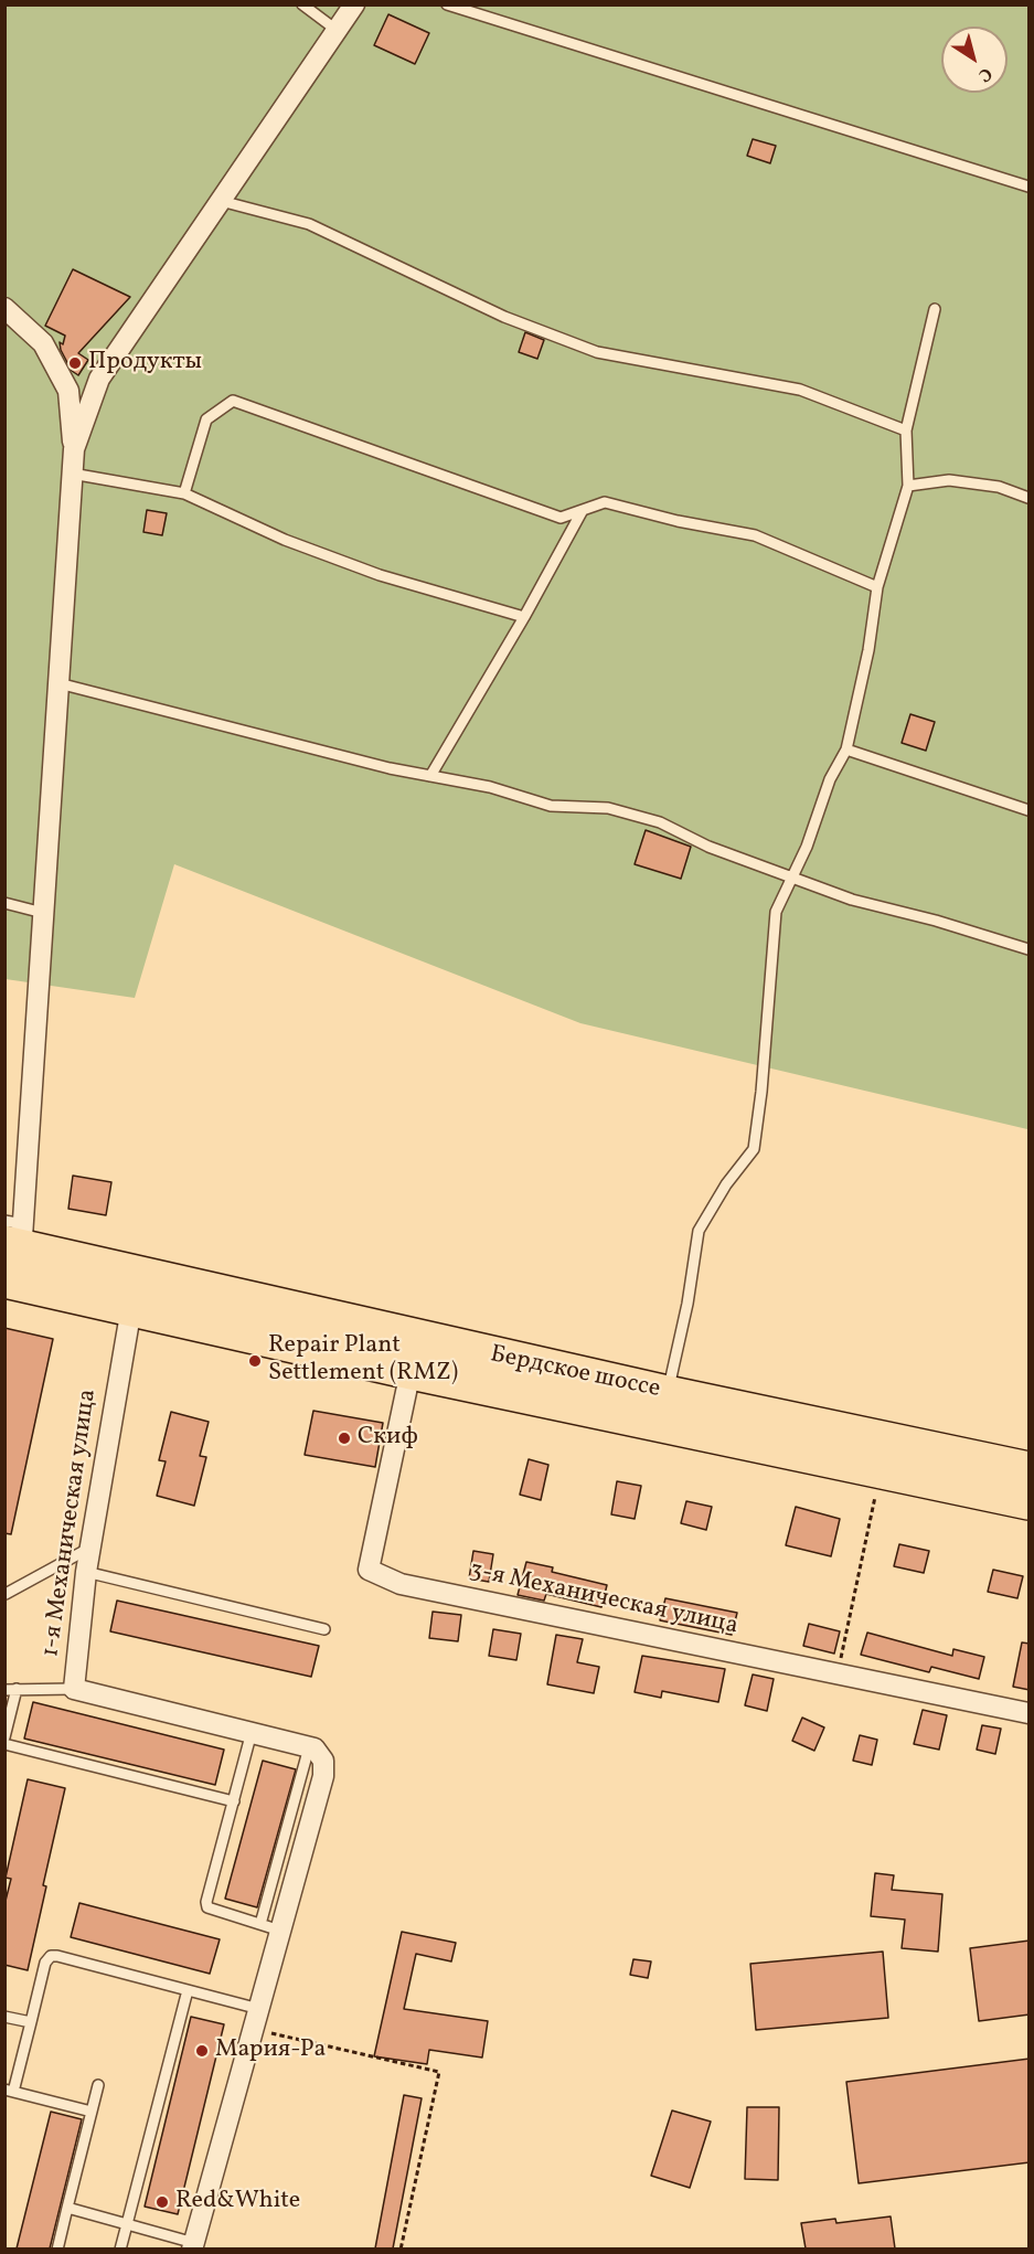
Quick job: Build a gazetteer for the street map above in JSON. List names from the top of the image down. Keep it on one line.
{"streets":{"highway":["Бердское шоссе"],"street":["1-я Механическая улица","3-я Механическая улица"]},"crossings":[["Бердское шоссе","1-я Механическая улица"],["Бердское шоссе","3-я Механическая улица"]],"places":["Продукты","Repair Plant Settlement (RMZ)","Скиф","Мария-Ра","Red&White"],"north":"bottom right"}
